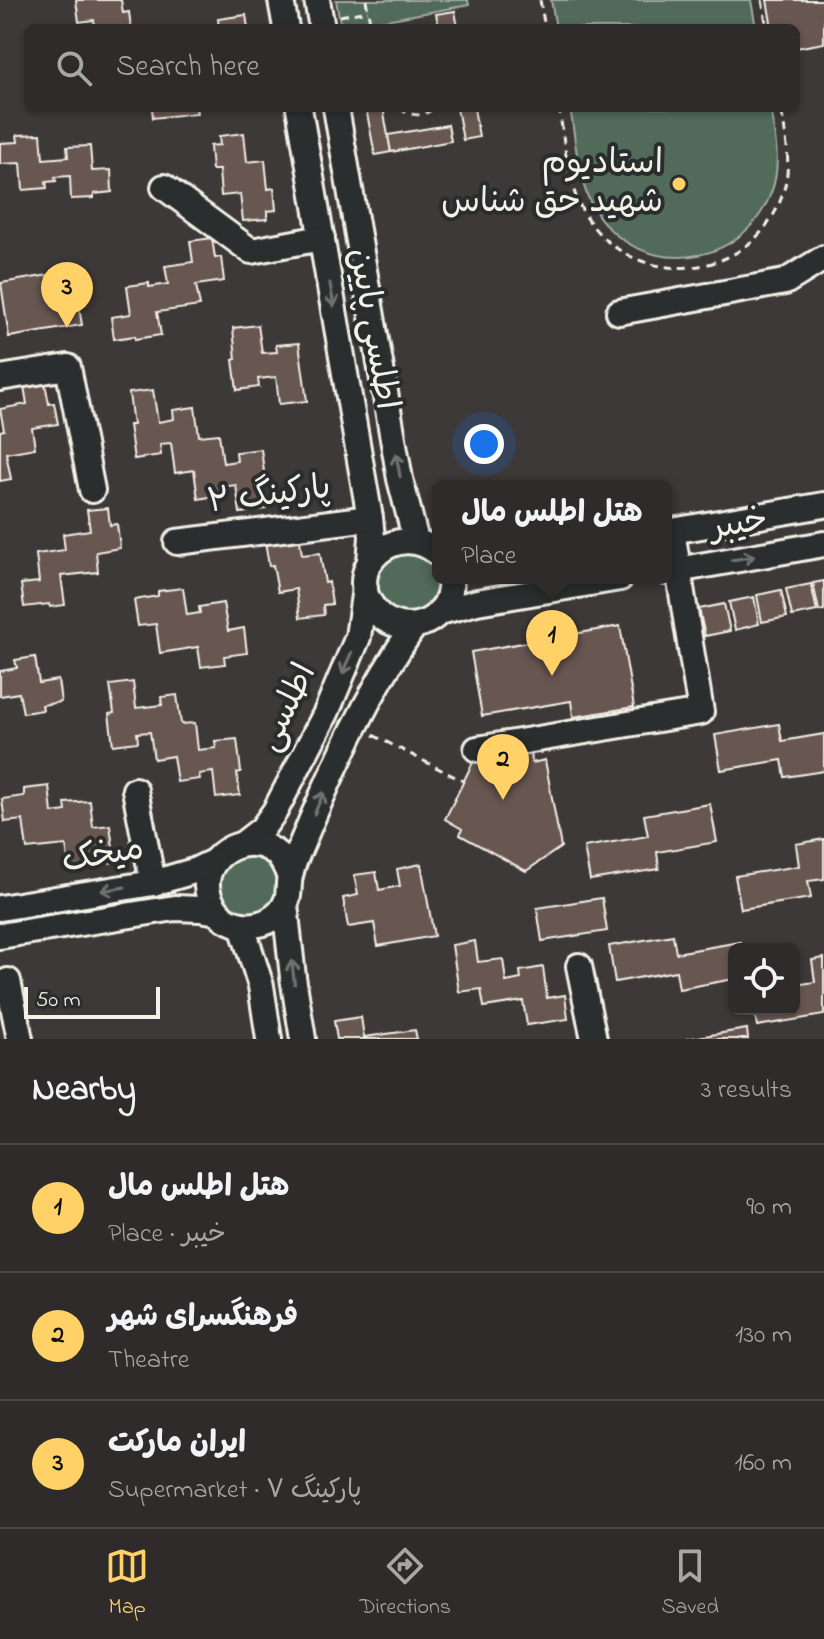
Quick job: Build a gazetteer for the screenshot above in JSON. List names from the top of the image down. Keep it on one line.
{"streets":{"street":["اطلسی پایین","پارکینگ ۲","خیبر","اطلسی","میخک"]},"crossings":[["اطلسی پایین","پارکینگ ۲"],["اطلسی پایین","اطلسی"],["اطلسی","میخک"]],"places":["استادیوم شهید حق شناس"],"scale_bar":"50 m","page":{"search":"Search here","pins":["3","1","2"],"popup":["هتل اطلس مال","Place"],"scale":"50 m","heading":["Nearby","3 results"],"list":[{"mark":"1","name":"هتل اطلس مال","note":"Place · خیبر","value":"90 m"},{"mark":"2","name":"فرهنگسرای شهر","note":"Theatre","value":"130 m"},{"mark":"3","name":"ایران مارکت","note":"Supermarket · پارکینگ ۷","value":"160 m"}],"nav":["Map","Directions","Saved"]}}
